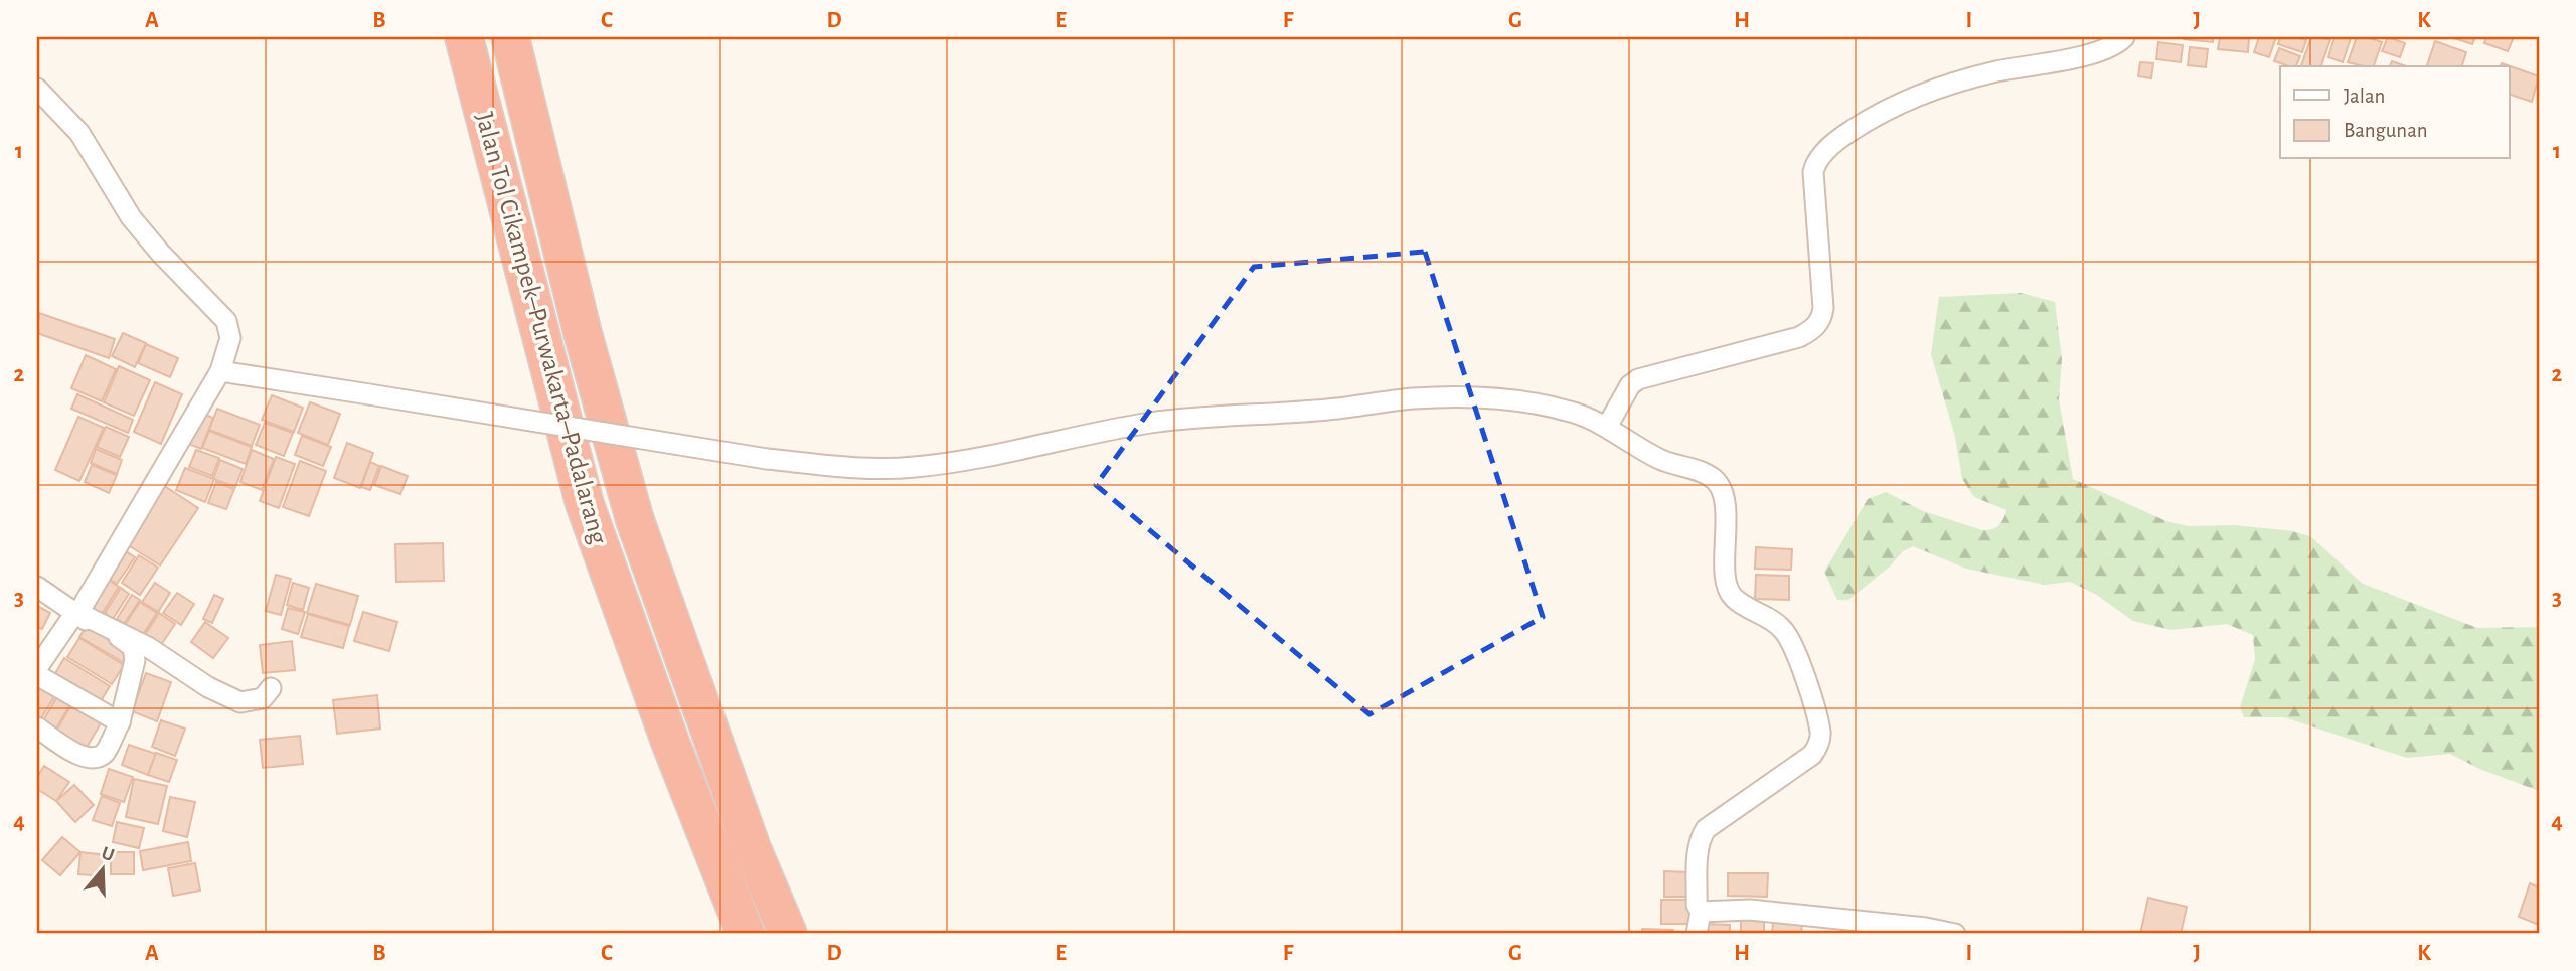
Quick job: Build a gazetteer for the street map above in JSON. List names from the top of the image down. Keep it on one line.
{"streets":{"highway":["Jalan Tol Cikampek–Purwakarta–Padalarang"]},"legend":["Jalan","Bangunan"],"north":"top","grid":{"columns":["A","B","C","D","E","F","G","H","I","J","K"],"rows":["1","2","3","4"]}}
